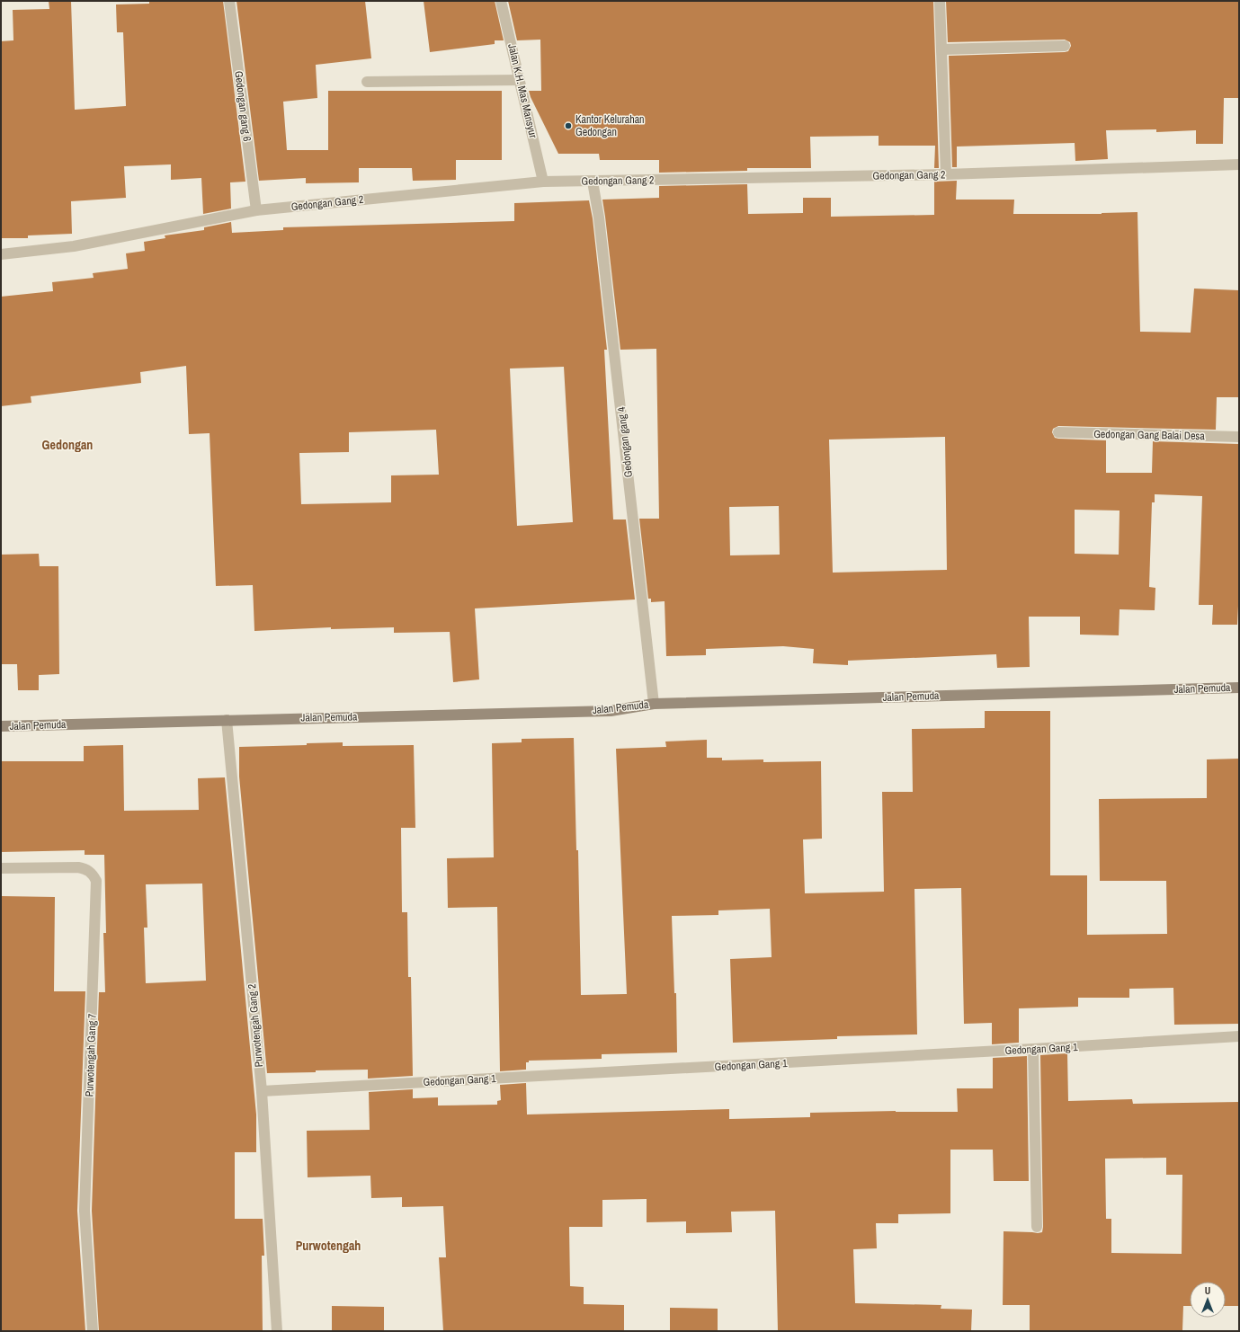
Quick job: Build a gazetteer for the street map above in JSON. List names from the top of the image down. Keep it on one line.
{"streets":{"street":["Jalan K.H. Mas Mansyur","Gedongan gang 6","Gedongan Gang 2","Gedongan Gang Balai Desa","Gedongan gang 4","Jalan Pemuda","Purwotengah Gang 2","Gedongan Gang 1","Purwotengah Gang 7"]},"crossings":[["Jalan K.H. Mas Mansyur","Gedongan Gang 2"],["Gedongan gang 6","Gedongan Gang 2"],["Gedongan Gang 2","Gedongan gang 4"],["Gedongan gang 4","Jalan Pemuda"],["Jalan Pemuda","Purwotengah Gang 2"],["Purwotengah Gang 2","Gedongan Gang 1"]],"districts":["Gedongan","Purwotengah"],"places":["Kantor Kelurahan Gedongan"],"north":"top"}
